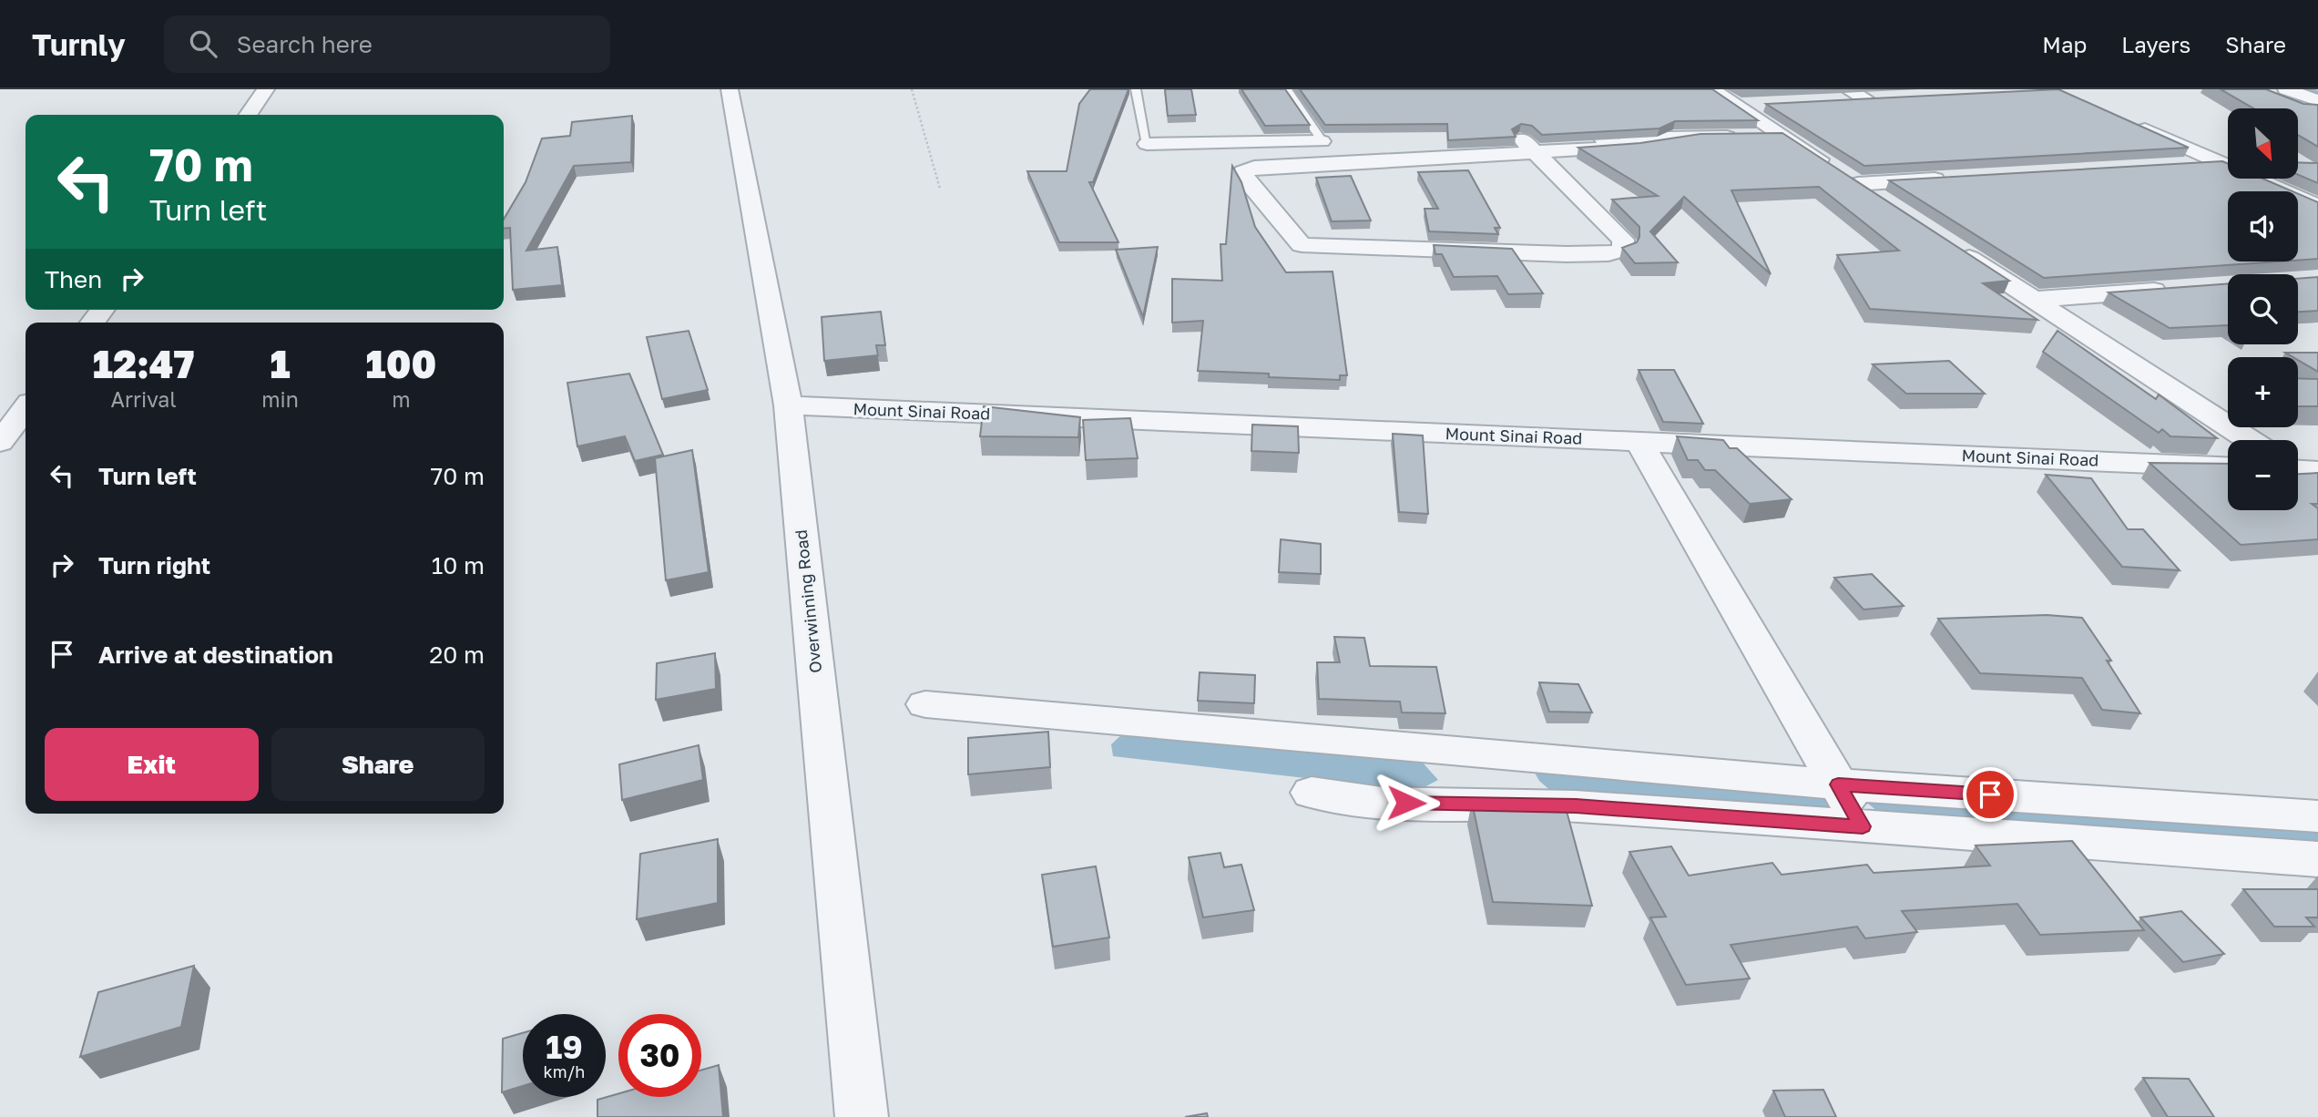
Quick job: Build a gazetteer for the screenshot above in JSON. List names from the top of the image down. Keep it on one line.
{"streets":{"street":["Mount Sinai Road","Overwinning Road"]},"crossings":[["Mount Sinai Road","Overwinning Road"]],"north":"bottom right","page":{"header":"Turnly","search":"Search here","nav":["Map","Layers","Share"],"map_buttons":["+","−"],"turn":["70 m","Turn left"],"then":"Then","eta":["12:47","Arrival","1","min","100","m"],"list":[{"name":"Turn left","value":"70 m"},{"name":"Turn right","value":"10 m"},{"name":"Arrive at destination","value":"20 m"}],"buttons":["Exit","Share"],"speed":"19 km/h","limit":"30"}}
